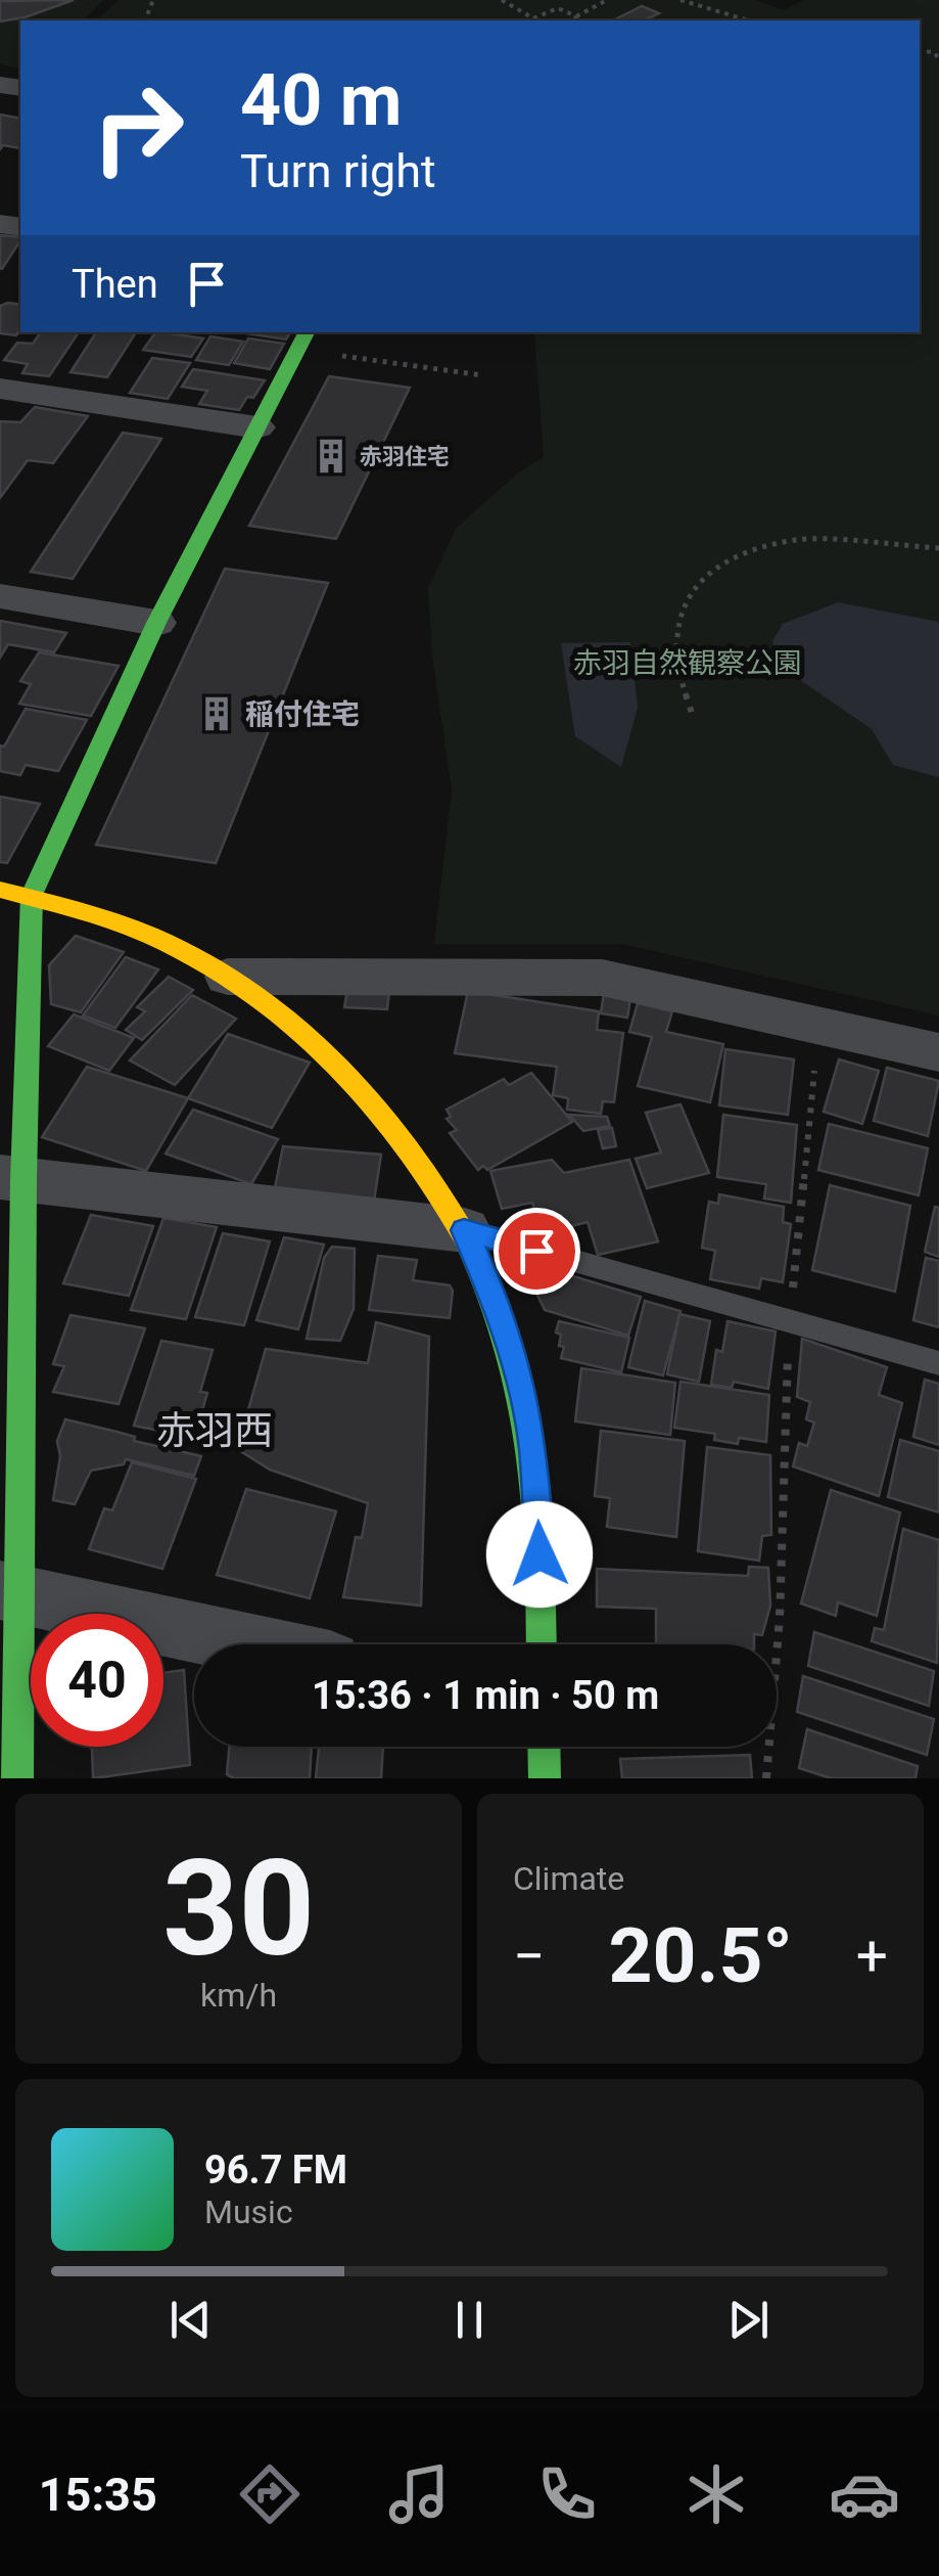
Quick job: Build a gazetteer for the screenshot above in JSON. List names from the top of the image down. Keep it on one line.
{"districts":["赤羽西"],"parks":["赤羽自然観察公園"],"places":{"building":["赤羽住宅","稲付住宅"]},"page":{"turn":["40 m","Turn right"],"then":"Then","limit":"40","trip":"15:36 · 1 min · 50 m","tile":[["30","km/h"],"Climate"],"heat":["−","20.5°","+"],"song":["96.7 FM","Music"],"tabs":"15:35"}}
